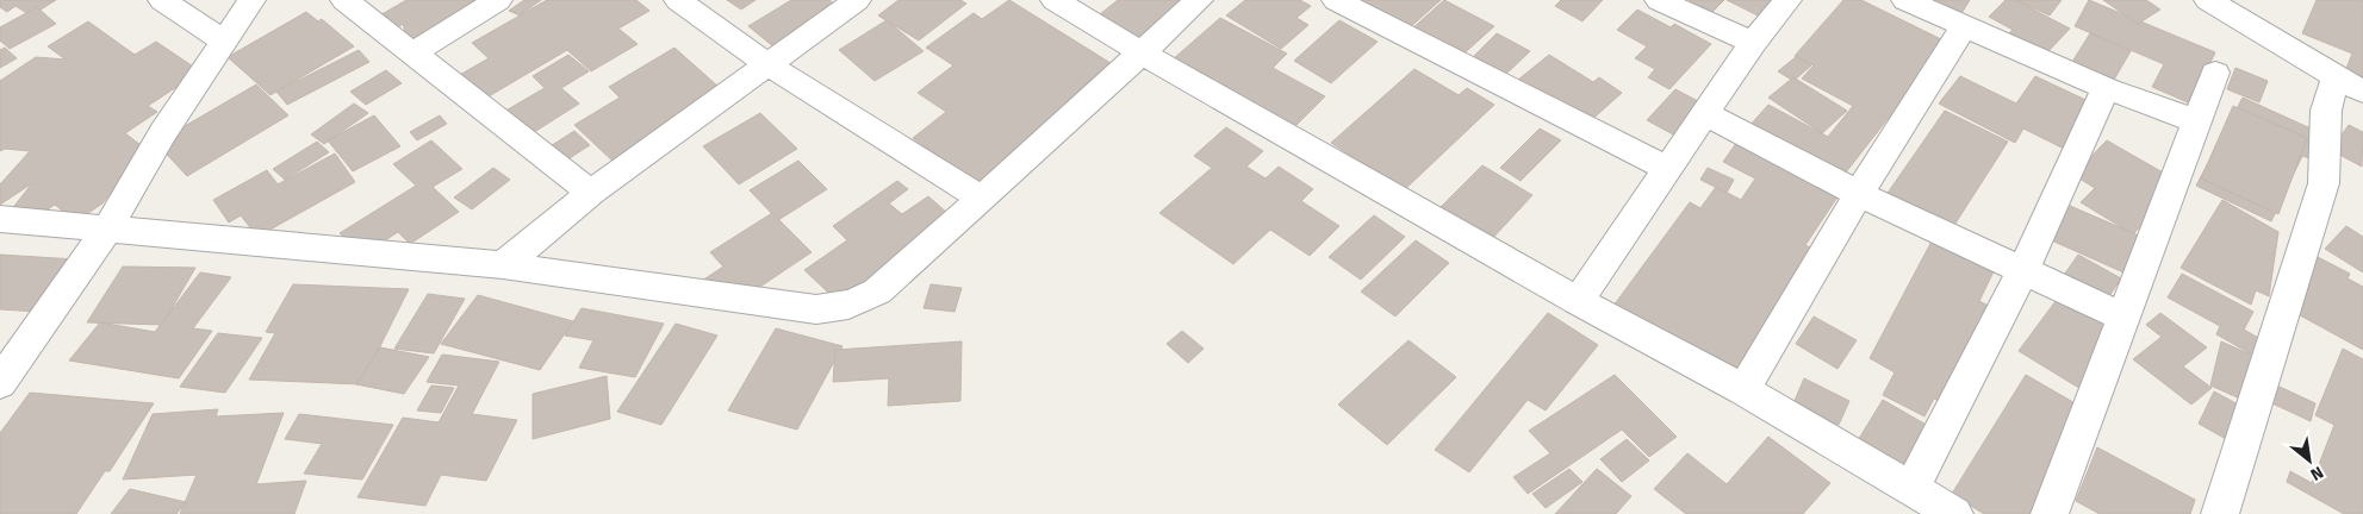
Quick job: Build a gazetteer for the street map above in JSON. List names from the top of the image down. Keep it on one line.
{"north":"bottom right"}
